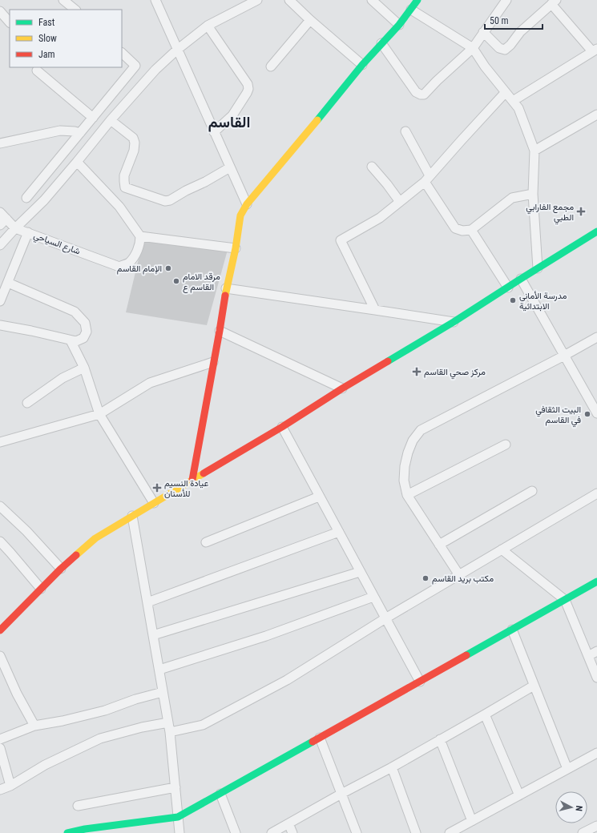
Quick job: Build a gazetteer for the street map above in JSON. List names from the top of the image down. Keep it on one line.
{"streets":{"street":["شارع السياحي"]},"districts":["القاسم"],"places":{"health":["مجمع الفارابي الطبي","مركز صحي القاسم","عيادة النسيم للأسنان"],"other":["الإمام القاسم","مرقد الامام القاسم ع","مدرسة الأماني الابتدائية","البيت الثقافي في القاسم","مكتب بريد القاسم"]},"legend":["Fast","Slow","Jam"],"scale_bar":"50 m","north":"right"}
